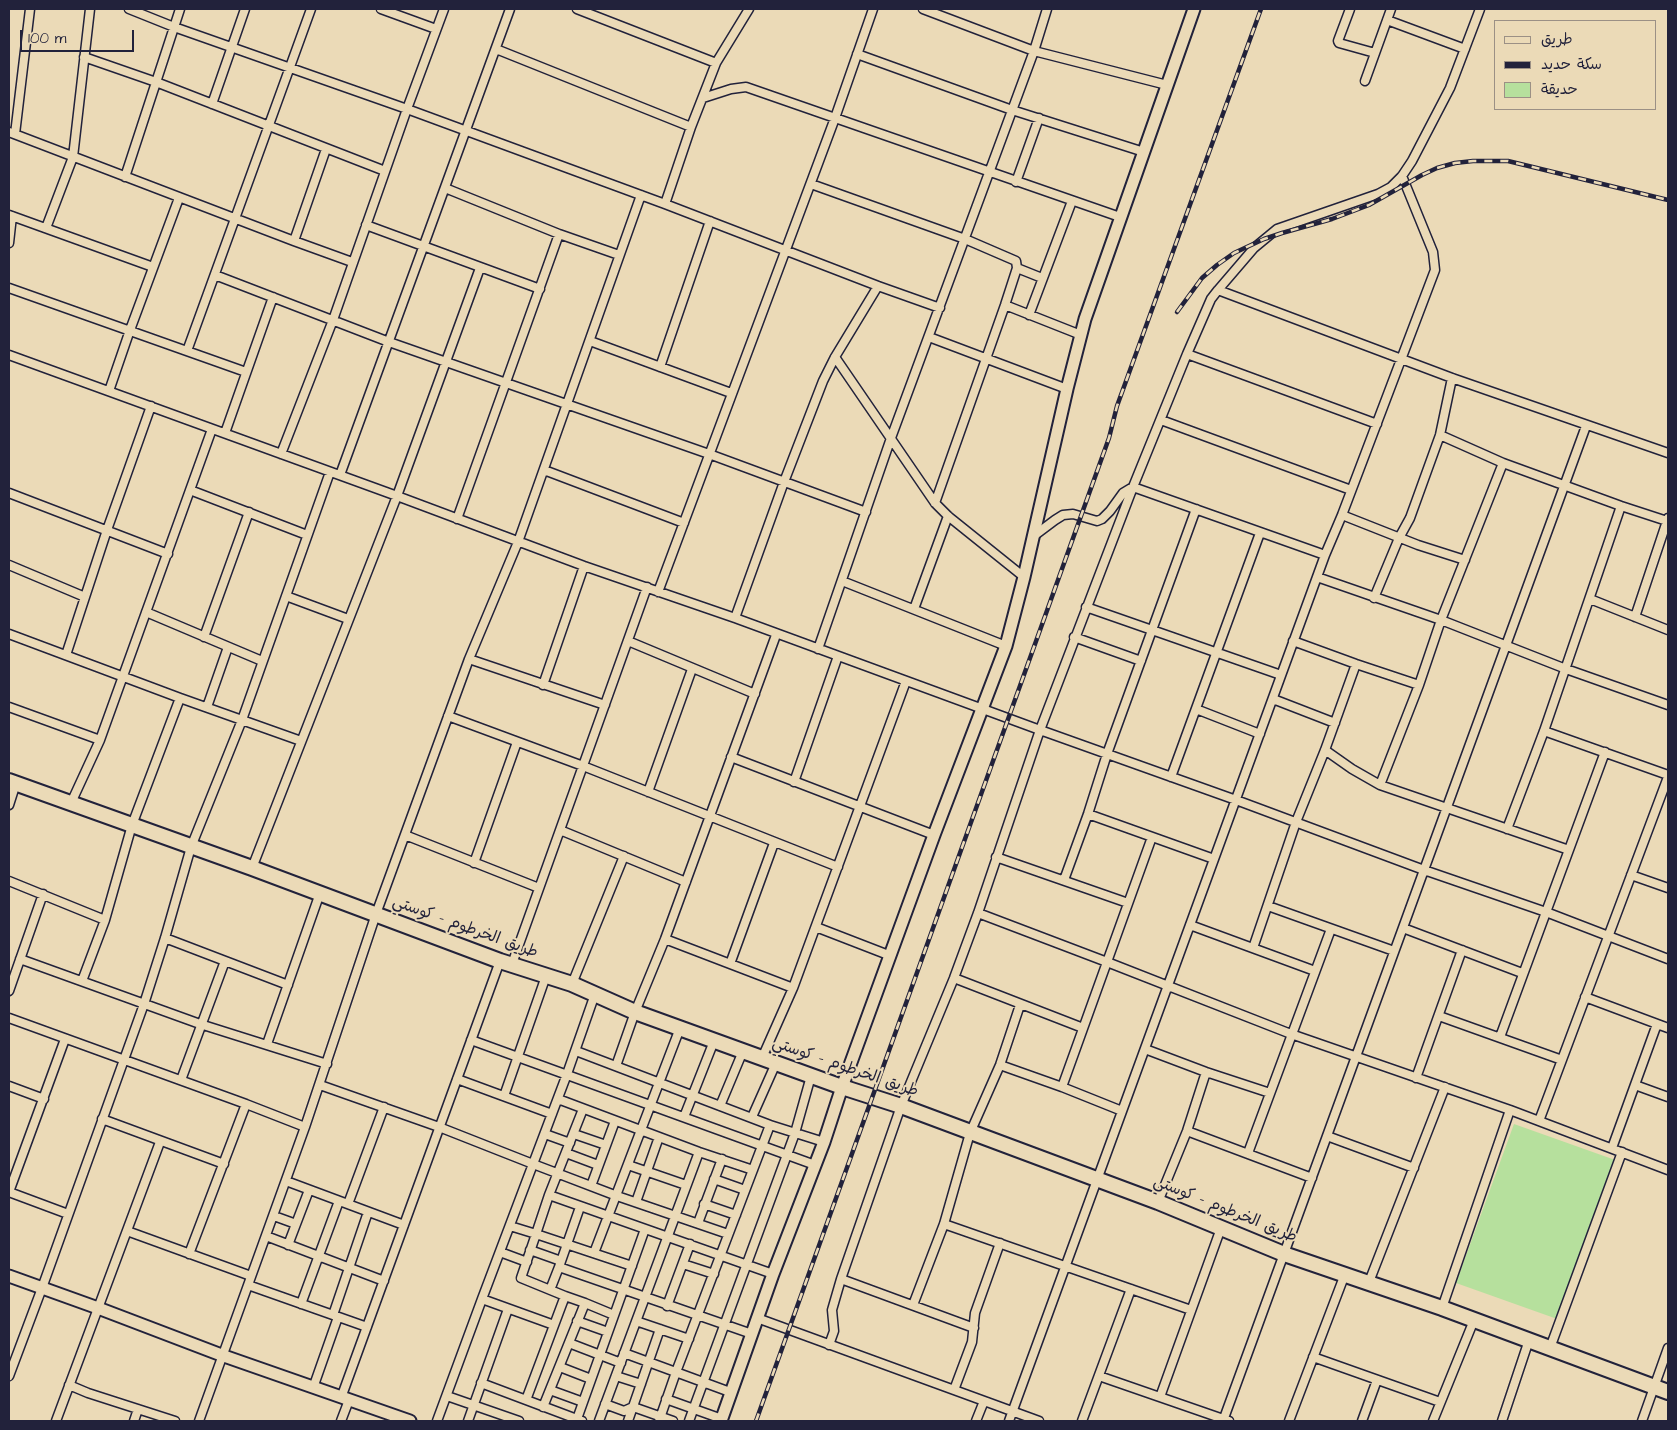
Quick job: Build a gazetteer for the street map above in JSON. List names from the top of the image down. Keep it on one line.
{"streets":{"highway":["طريق الخرطوم - كوستي"]},"legend":["طريق","سكة حديد","حديقة"],"scale_bar":"100 m"}
